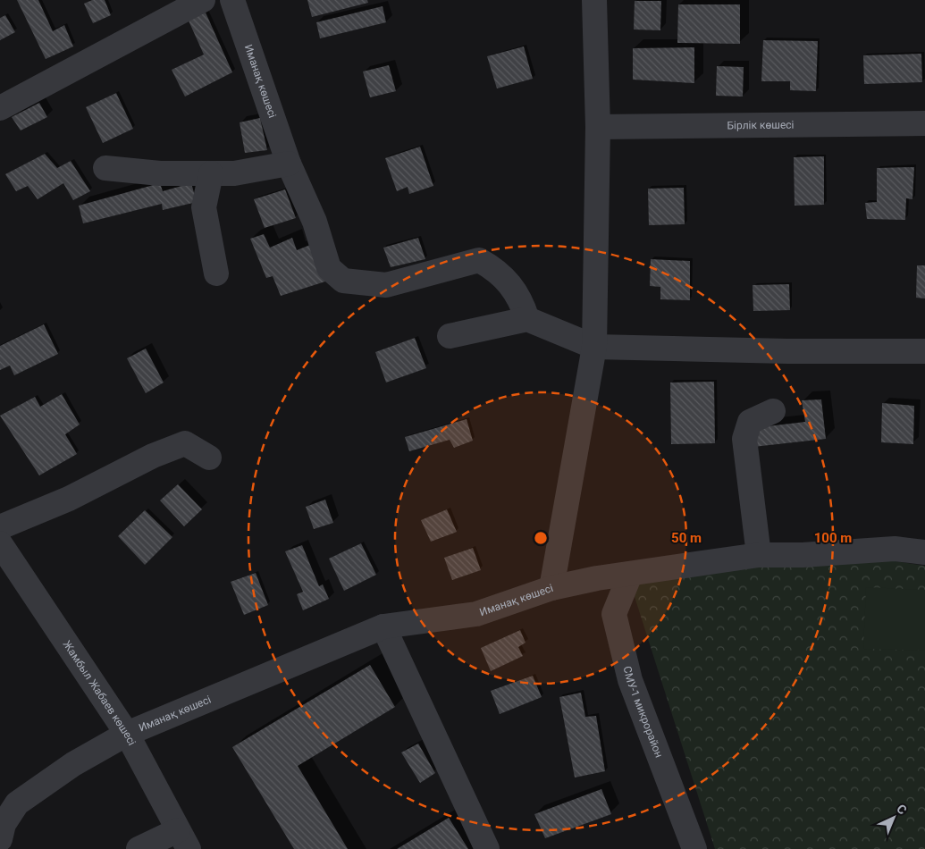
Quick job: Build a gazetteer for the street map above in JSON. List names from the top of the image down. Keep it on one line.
{"streets":{"street":["Иманақ көшесі","Бірлік көшесі","Жамбыл Жабаев көшесі","СМУ-1 микрорайон"]},"crossings":[["Иманақ көшесі","Жамбыл Жабаев көшесі"],["Иманақ көшесі","СМУ-1 микрорайон"]],"north":"top right","rings":["50 m","100 m"]}
